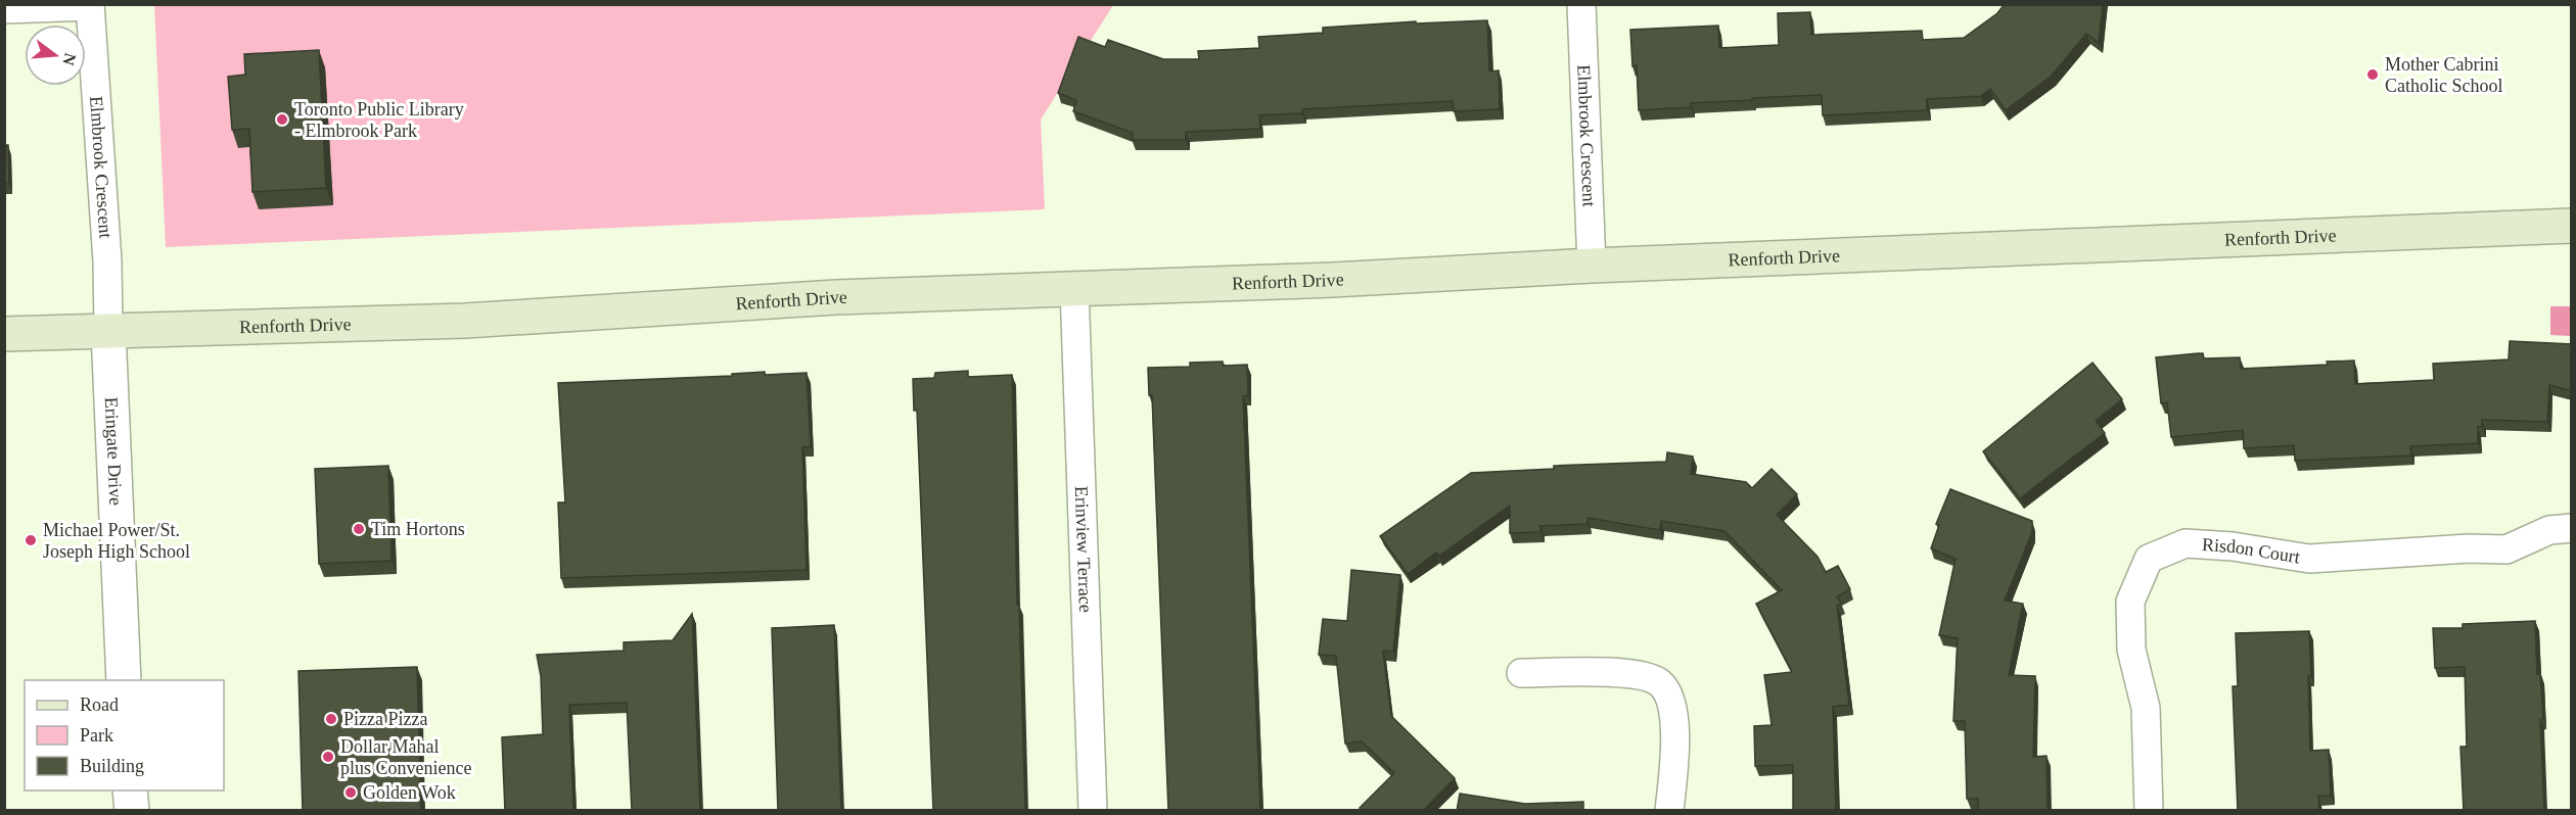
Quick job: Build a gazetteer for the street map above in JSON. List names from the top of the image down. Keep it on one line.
{"streets":{"main road":["Renforth Drive"],"street":["Elmbrook Crescent","Eringate Drive","Erinview Terrace","Risdon Court"]},"crossings":[["Elmbrook Crescent","Renforth Drive"],["Elmbrook Crescent","Eringate Drive"],["Renforth Drive","Eringate Drive"],["Renforth Drive","Erinview Terrace"]],"places":["Mother Cabrini Catholic School","Toronto Public Library - Elmbrook Park","Tim Hortons","Michael Power/St. Joseph High School","Pizza Pizza","Dollar Mahal plus Convenience","Golden Wok"],"legend":["Road","Park","Building"],"north":"right"}
